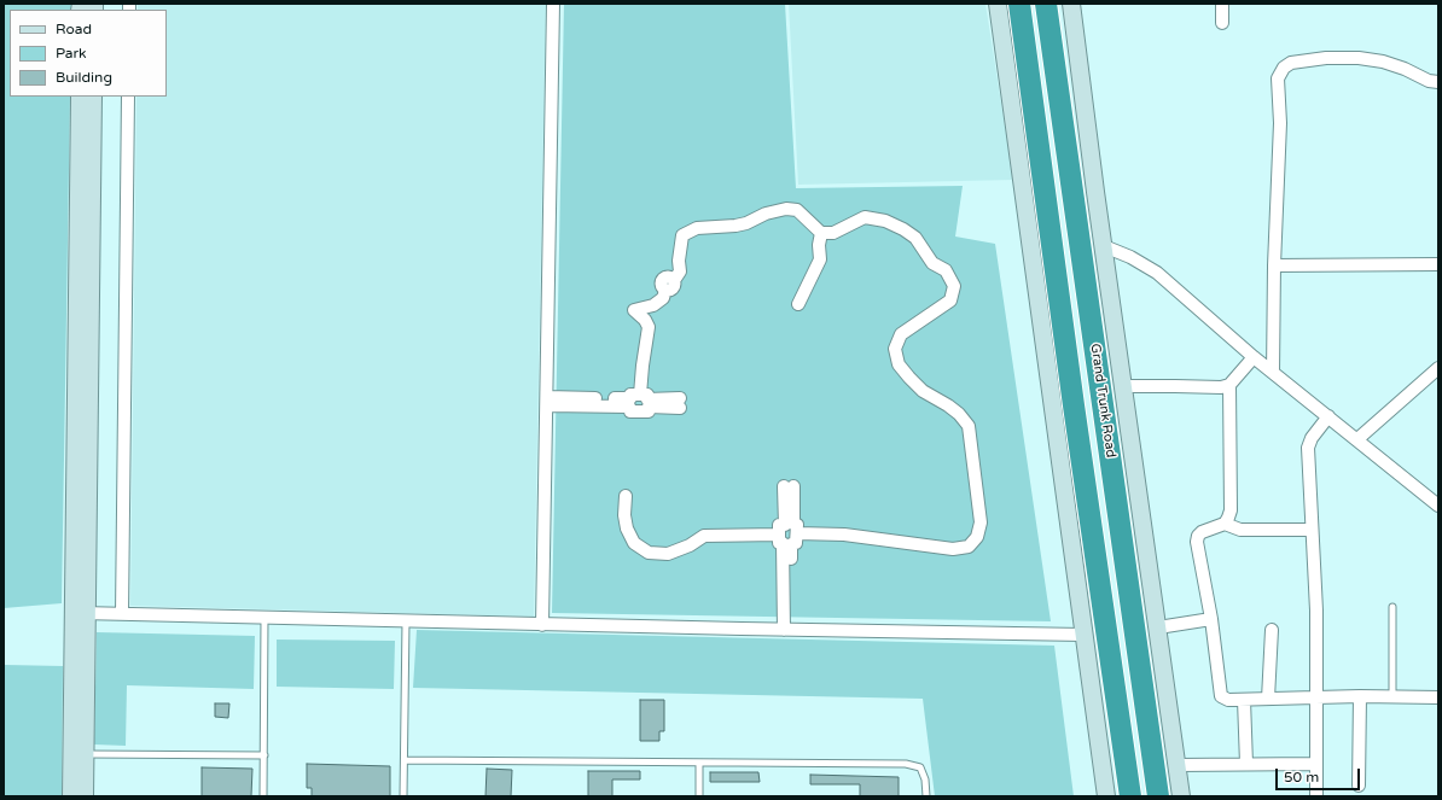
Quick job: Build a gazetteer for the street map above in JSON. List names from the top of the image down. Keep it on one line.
{"streets":{"highway":["Grand Trunk Road"]},"legend":["Road","Park","Building"],"scale_bar":"50 m"}
